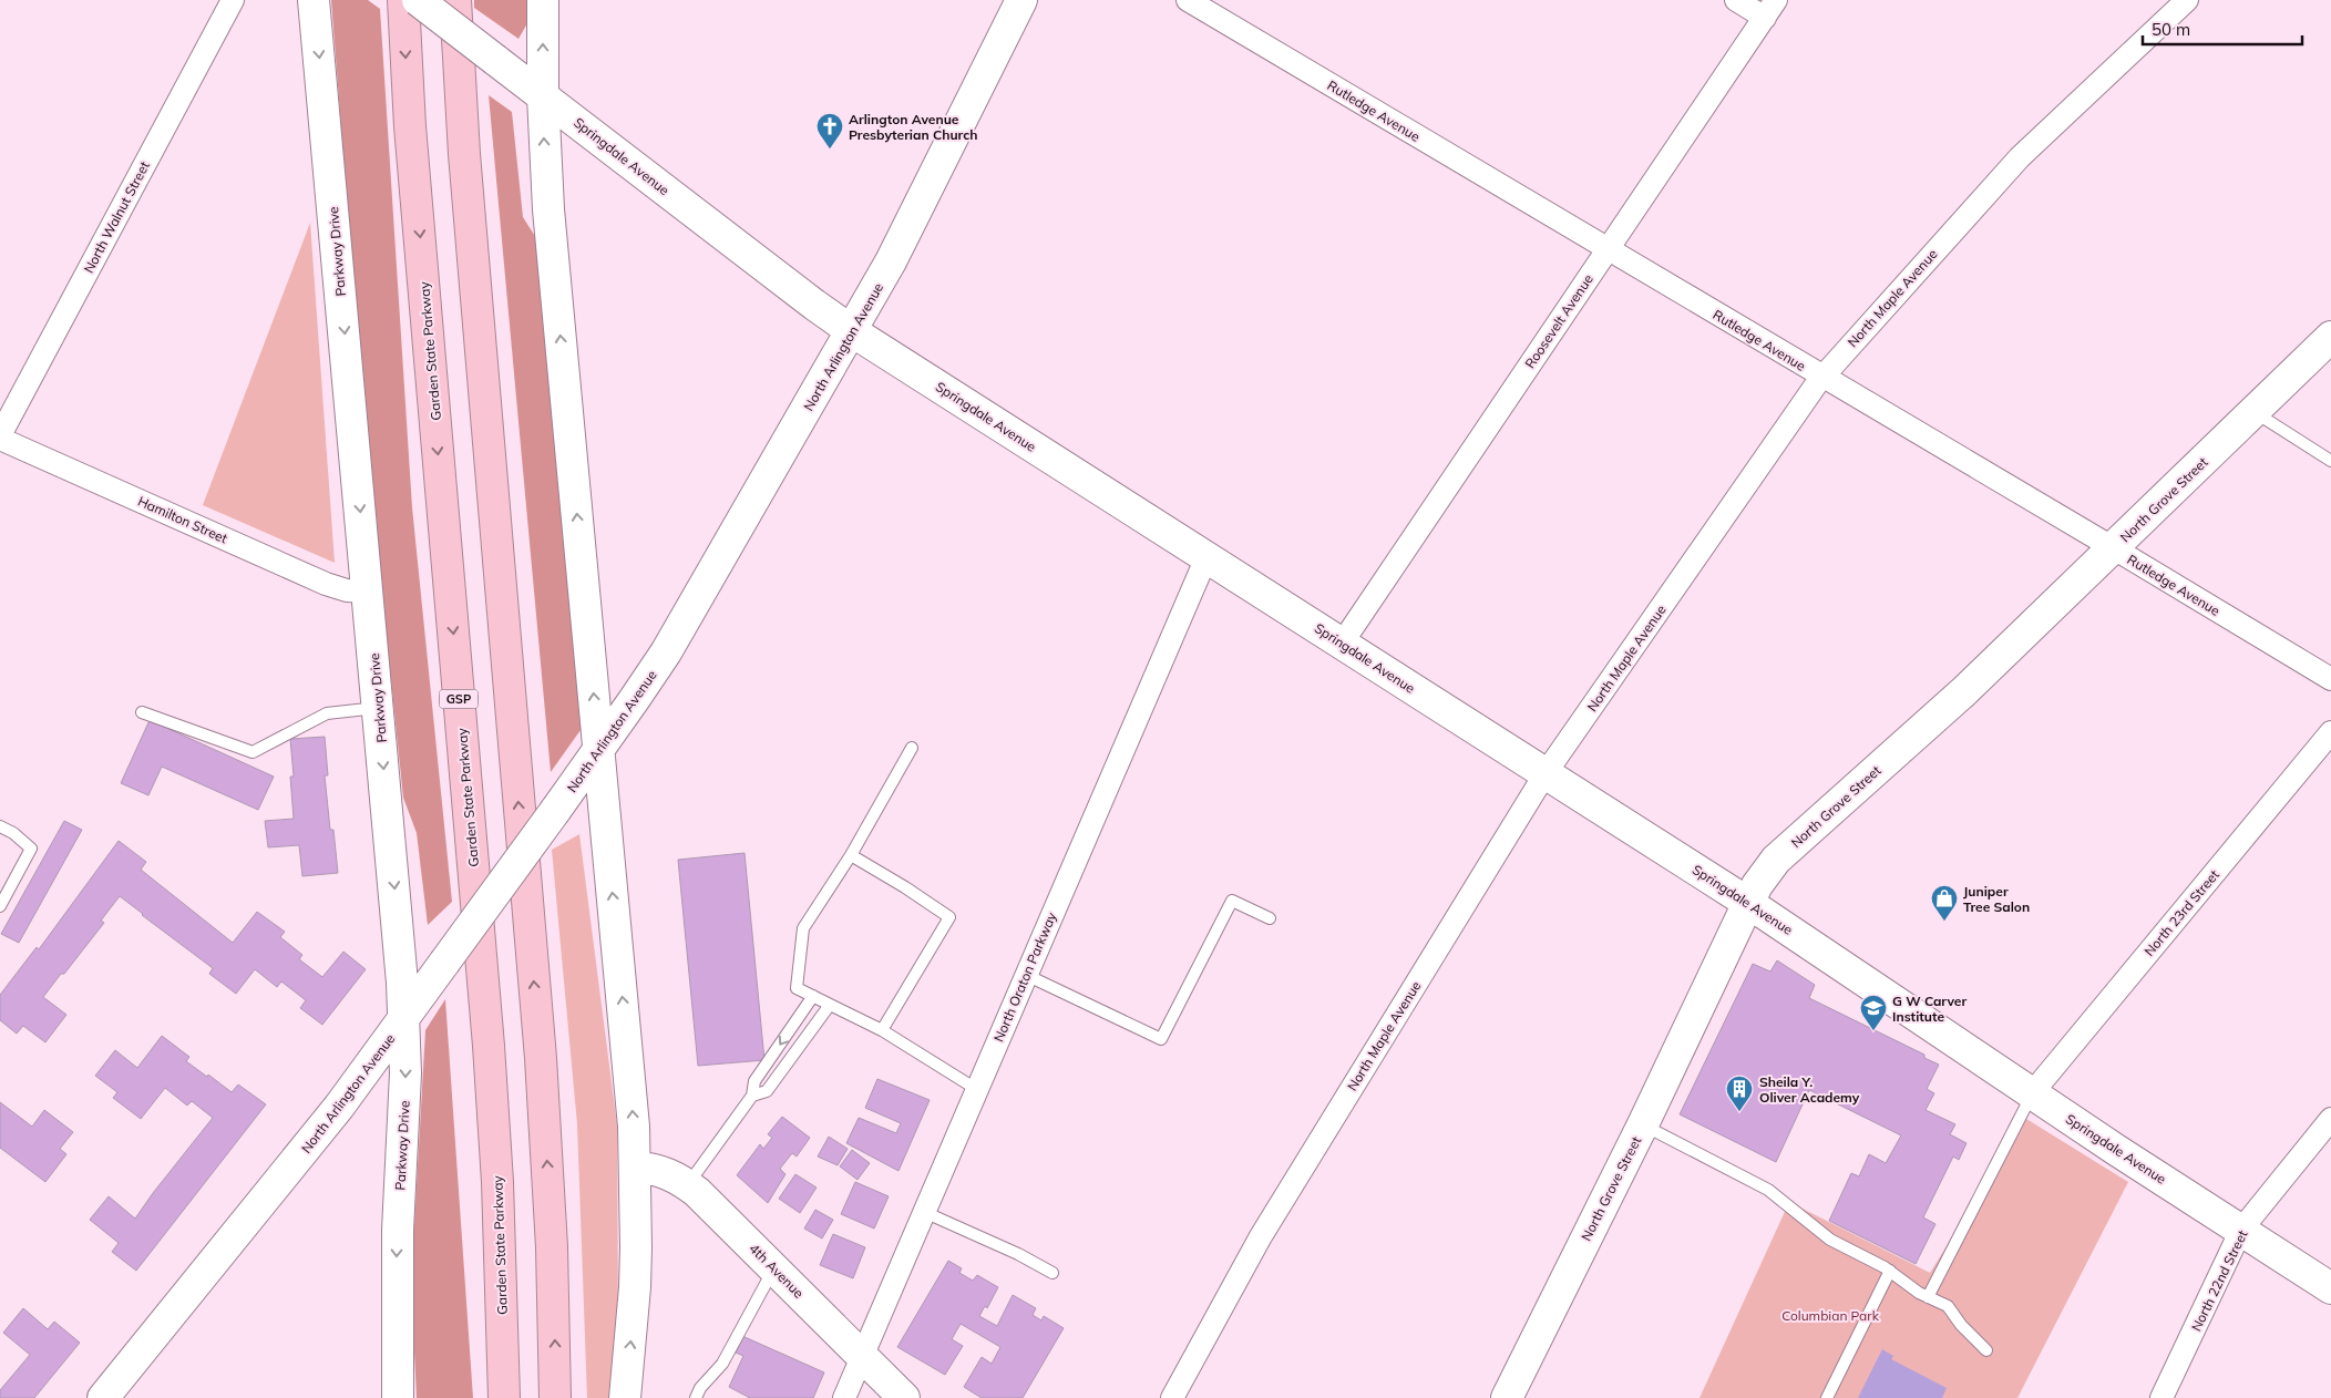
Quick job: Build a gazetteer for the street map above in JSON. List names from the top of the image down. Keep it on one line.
{"streets":{"highway":["Garden State Parkway","GSP"],"street":["Rutledge Avenue","Springdale Avenue","North Walnut Street","Parkway Drive","North Maple Avenue","Roosevelt Avenue","North Arlington Avenue","North Grove Street","Hamilton Street","North 23rd Street","North Oraton Parkway","4th Avenue","North 22nd Street"]},"crossings":[["Rutledge Avenue","North Maple Avenue"],["Rutledge Avenue","Roosevelt Avenue"],["Rutledge Avenue","North Grove Street"],["Springdale Avenue","North Maple Avenue"],["Springdale Avenue","Roosevelt Avenue"],["Springdale Avenue","North Arlington Avenue"],["Springdale Avenue","North Grove Street"],["Springdale Avenue","North 23rd Street"],["Springdale Avenue","North Oraton Parkway"],["Springdale Avenue","North 22nd Street"],["North Walnut Street","Hamilton Street"],["Parkway Drive","North Arlington Avenue"],["Parkway Drive","Hamilton Street"],["North Oraton Parkway","4th Avenue"]],"parks":["Columbian Park"],"places":{"church":["Arlington Avenue Presbyterian Church"],"shop":["Juniper Tree Salon"],"school or university":["G W Carver Institute"],"building":["Sheila Y. Oliver Academy"]},"scale_bar":"50 m"}
